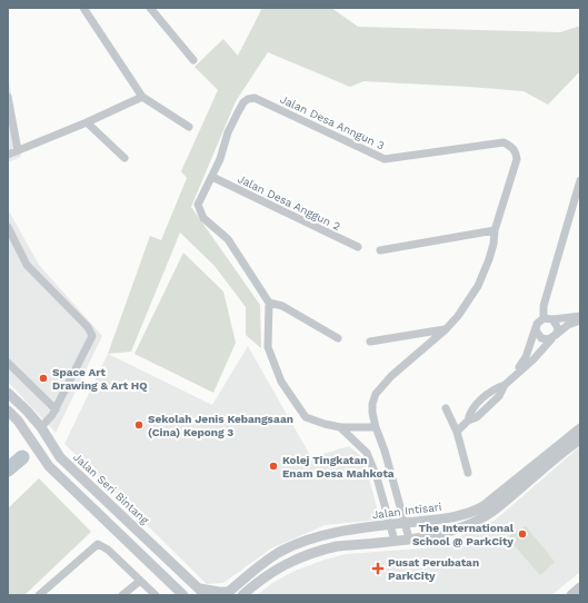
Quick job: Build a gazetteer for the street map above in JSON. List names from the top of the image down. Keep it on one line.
{"streets":{"street":["Jalan Desa Anngun 3","Jalan Desa Anggun 2","Jalan Seri Bintang","Jalan Intisari"]},"crossings":[["Jalan Desa Anngun 3","Jalan Desa Anggun 2"],["Jalan Desa Anngun 3","Jalan Intisari"]],"places":{"other":["Space Art Drawing & Art HQ","Sekolah Jenis Kebangsaan (Cina) Kepong 3","Kolej Tingkatan Enam Desa Mahkota","The International School @ ParkCity"],"health":["Pusat Perubatan ParkCity"]}}
